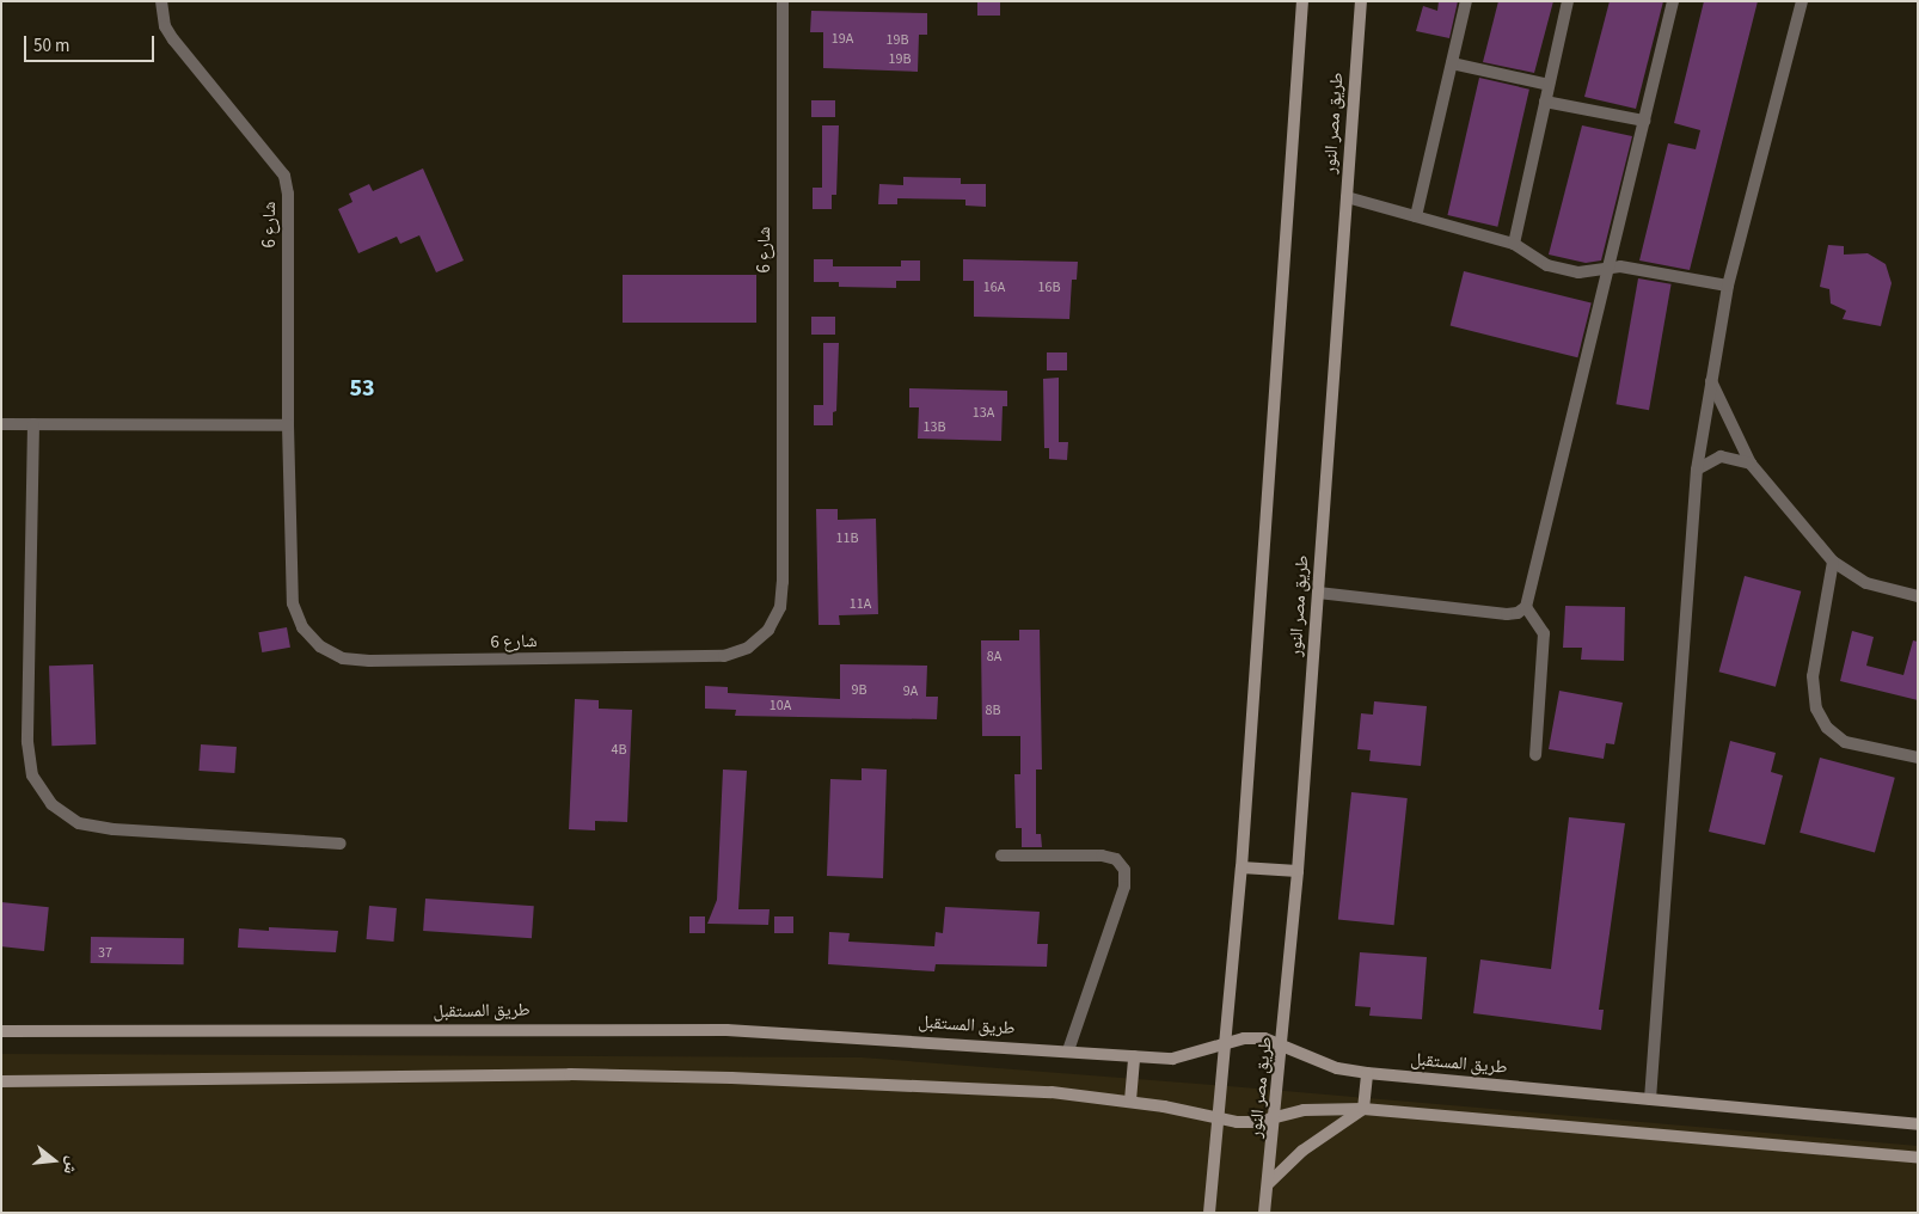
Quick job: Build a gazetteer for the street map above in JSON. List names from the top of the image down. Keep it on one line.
{"streets":{"street":["طريق مصر النور","شارع 6","طريق المستقبل"]},"crossings":[["طريق مصر النور","طريق المستقبل"]],"districts":["53"],"house_numbers":["19A","19B","19B","16A","16B","13A","13B","11B","11A","8A","9B","9A","10A","8B","4B","37"],"scale_bar":"50 m","north":"right"}
